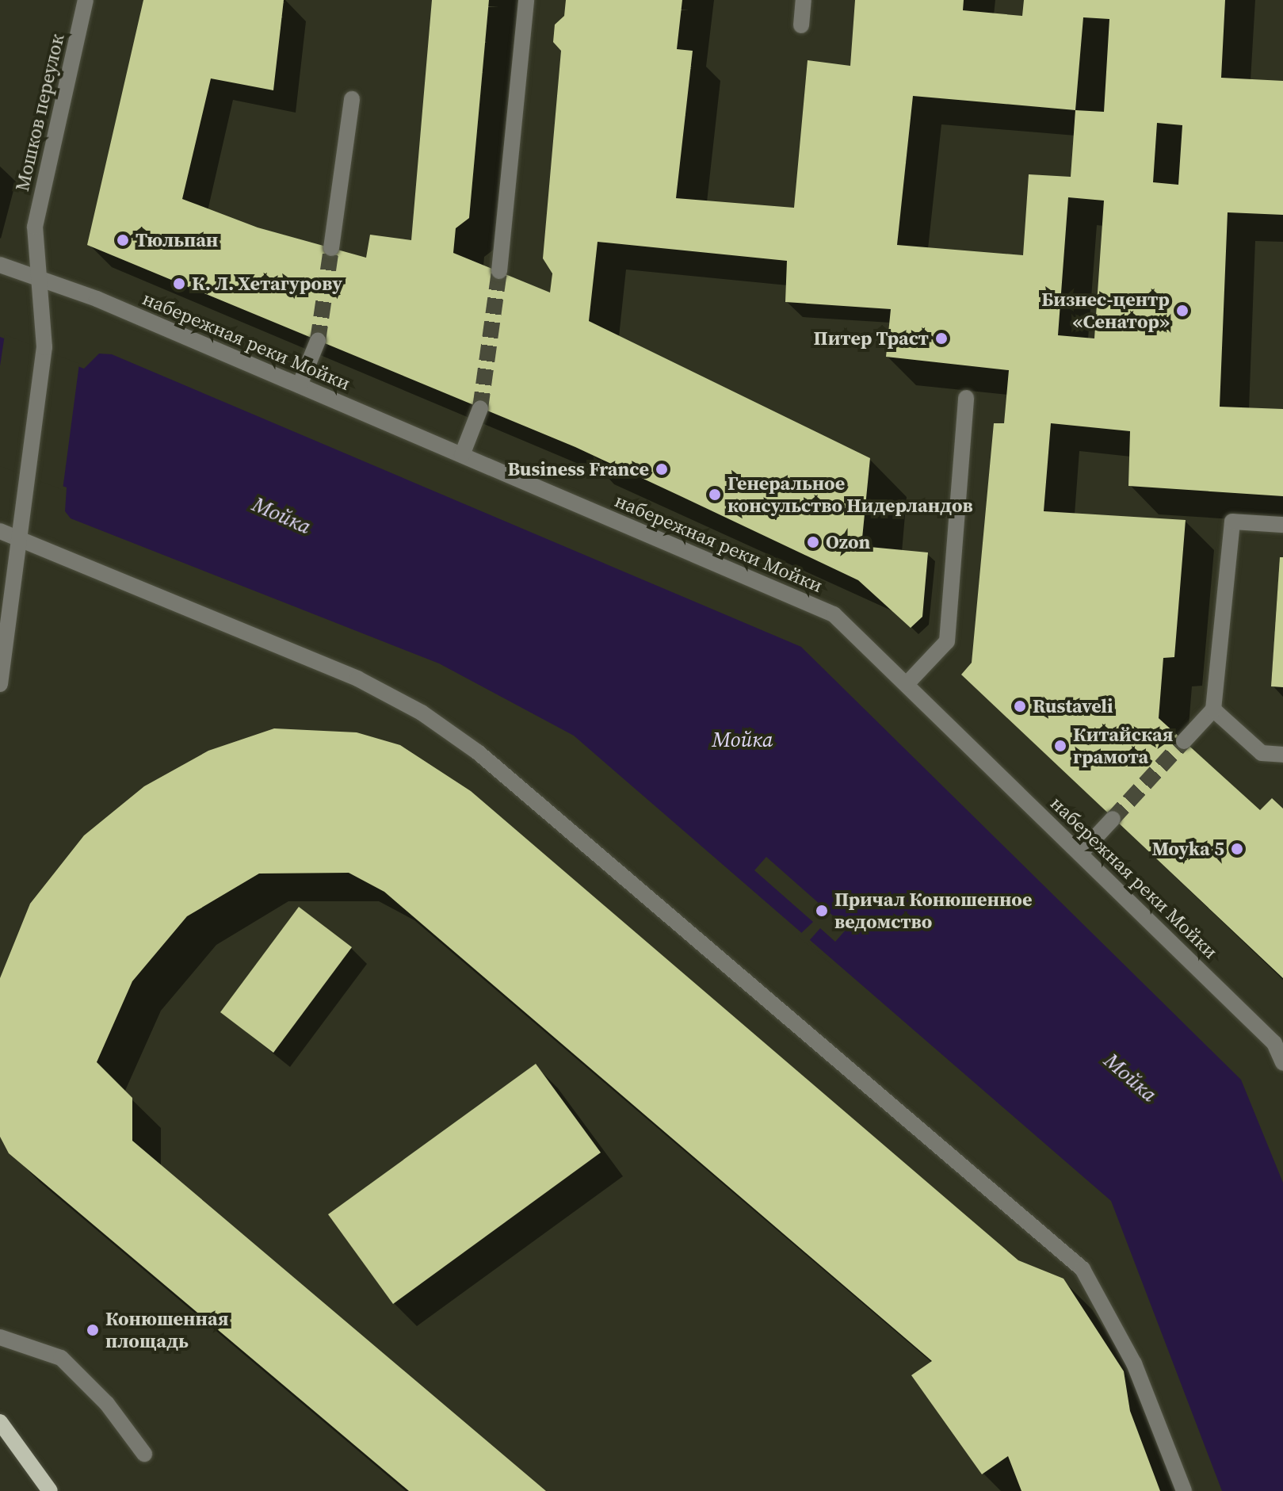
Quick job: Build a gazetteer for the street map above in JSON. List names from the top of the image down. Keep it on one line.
{"streets":{"street":["Мошков переулок","набережная реки Мойки"]},"crossings":[["Мошков переулок","набережная реки Мойки"]],"water":["Мойка"],"places":["Тюльпан","К. Л. Хетагурову","Бизнес-центр «Сенатор»","Питер Траст","Business France","Генеральное консульство Нидерландов","Ozon","Rustaveli","Китайская грамота","Moyka 5","Причал Конюшенное ведомство","Конюшенная площадь"]}
